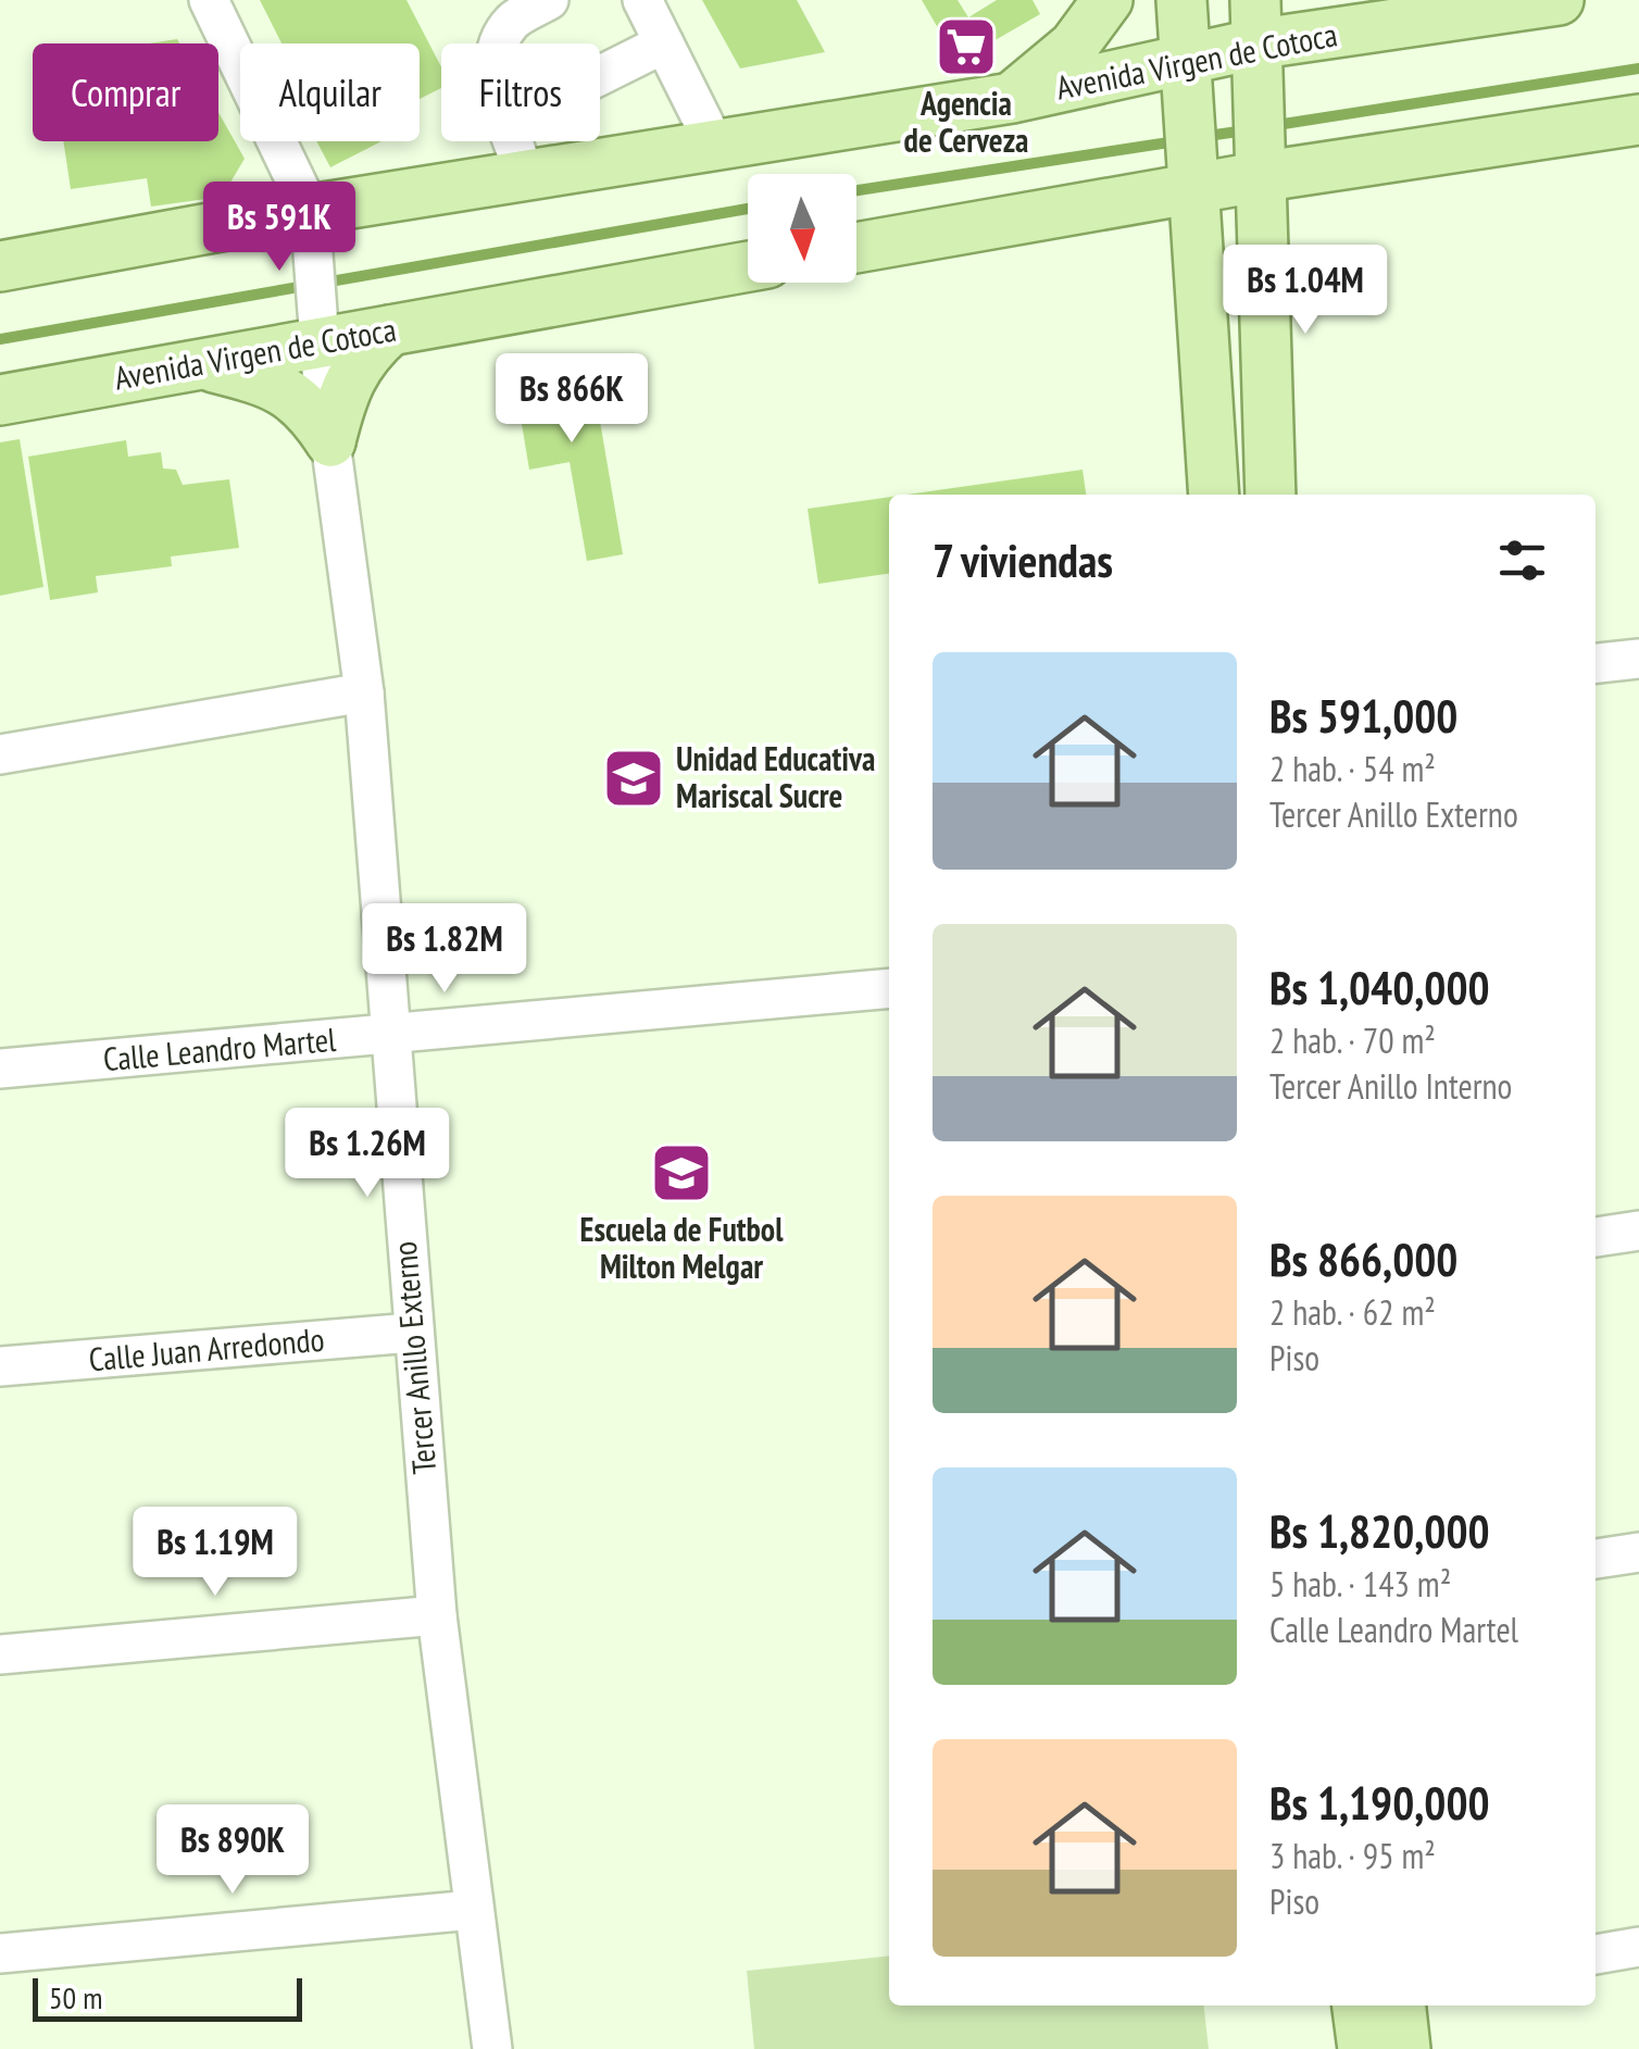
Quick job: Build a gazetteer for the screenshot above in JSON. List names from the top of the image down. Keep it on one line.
{"streets":{"main road":["Avenida Virgen de Cotoca"],"street":["Calle Leandro Martel","Calle Juan Arredondo","Tercer Anillo Externo"]},"crossings":[["Avenida Virgen de Cotoca","Tercer Anillo Externo"],["Calle Leandro Martel","Tercer Anillo Externo"],["Calle Juan Arredondo","Tercer Anillo Externo"]],"places":{"supermarket":["Agencia de Cerveza"],"school or university":["Unidad Educativa Mariscal Sucre","Escuela de Futbol Milton Melgar"]},"scale_bar":"50 m","north":"bottom","page":{"chip":["Comprar","Alquilar","Filtros"],"price":["Bs 591K","Bs 1.04M","Bs 866K","Bs 1.82M","Bs 1.26M","Bs 1.19M","Bs 890K"],"heading":"7 viviendas","list":[{"name":"Bs 591,000","note":"2 hab. · 54 m² · Tercer Anillo Externo"},{"name":"Bs 1,040,000","note":"2 hab. · 70 m² · Tercer Anillo Interno"},{"name":"Bs 866,000","note":"2 hab. · 62 m² · Piso"},{"name":"Bs 1,820,000","note":"5 hab. · 143 m² · Calle Leandro Martel"},{"name":"Bs 1,190,000","note":"3 hab. · 95 m² · Piso"}],"scale":"50 m"}}
